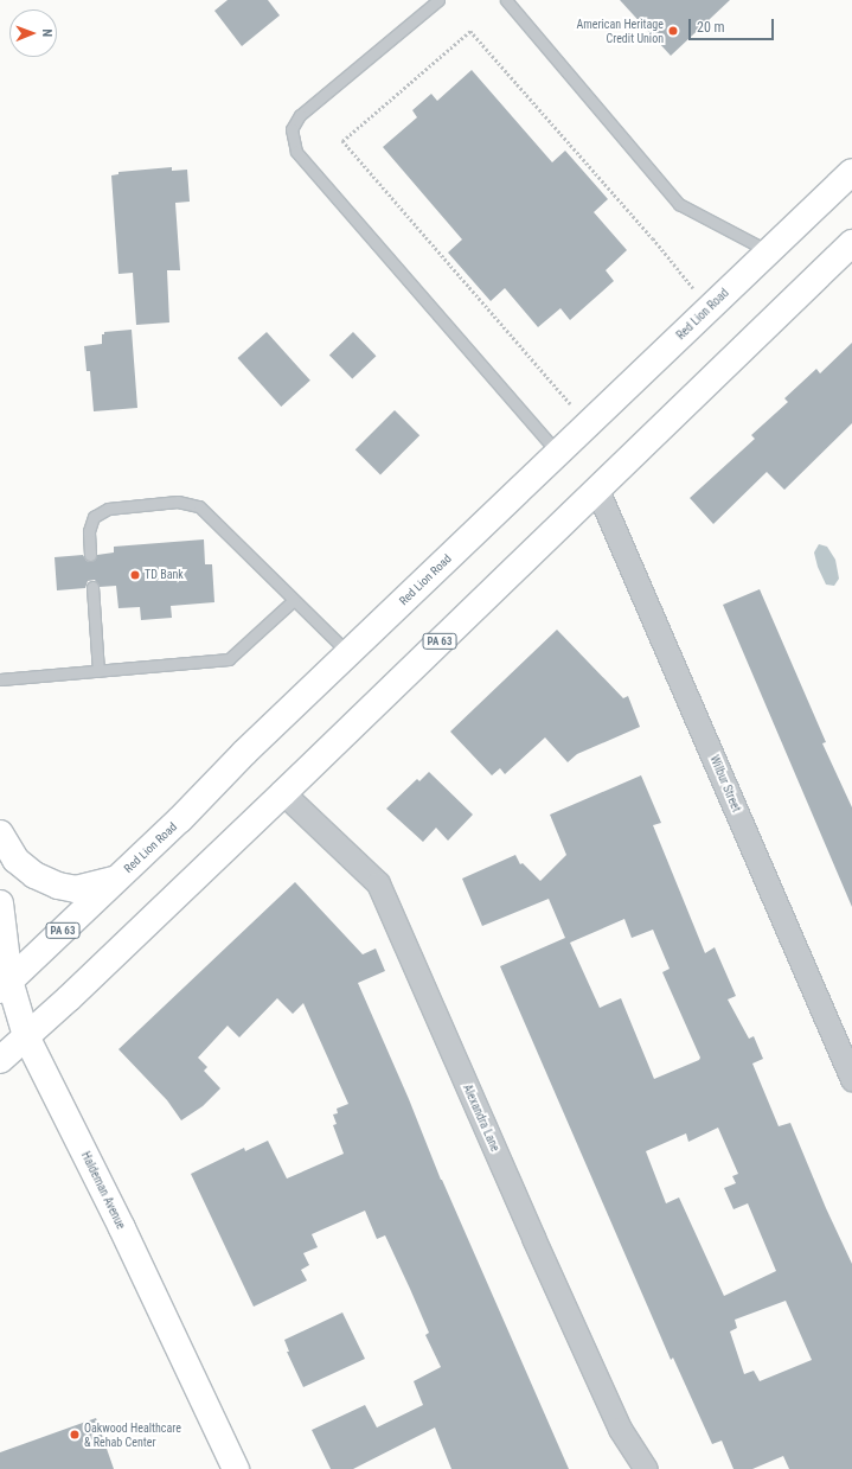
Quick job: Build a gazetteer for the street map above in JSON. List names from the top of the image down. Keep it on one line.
{"streets":{"main road":["Red Lion Road","PA 63","Haldeman Avenue"],"street":["Wilbur Street","Alexandra Lane"]},"crossings":[["Red Lion Road","Haldeman Avenue"],["PA 63","Wilbur Street"],["PA 63","Alexandra Lane"],["PA 63","Haldeman Avenue"]],"places":["American Heritage Credit Union","TD Bank","Oakwood Healthcare & Rehab Center"],"scale_bar":"20 m","north":"right"}
